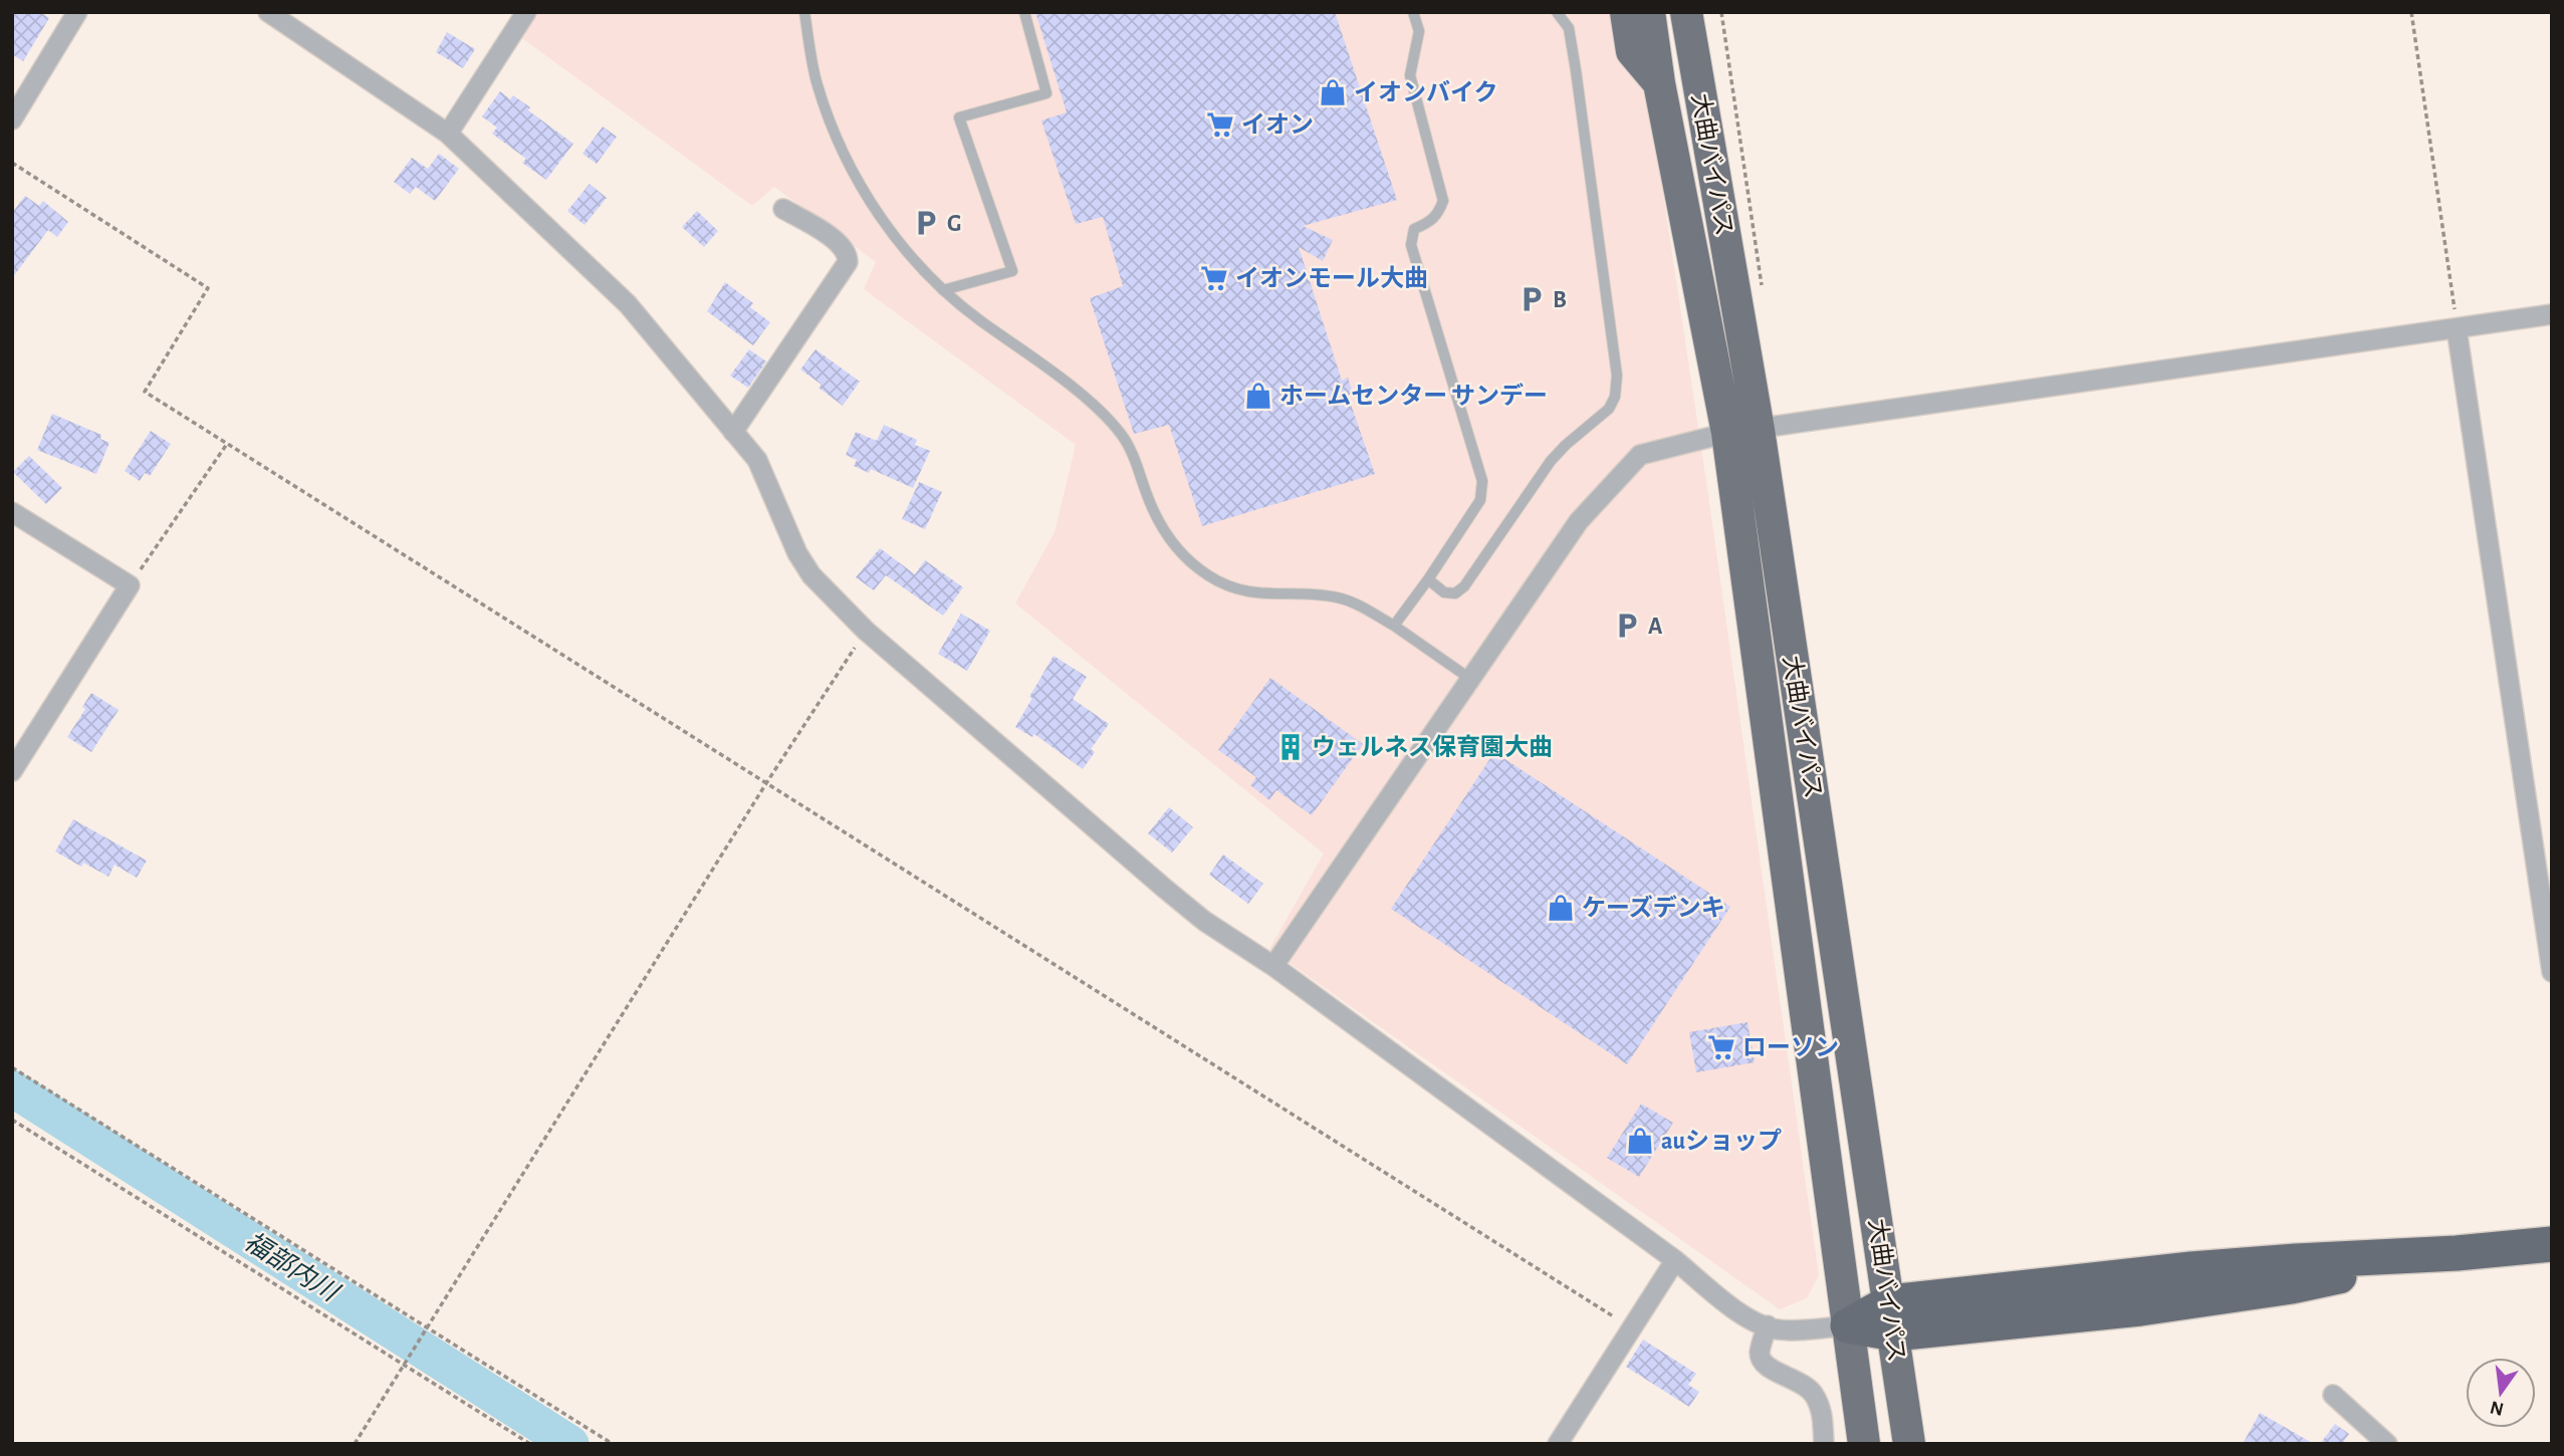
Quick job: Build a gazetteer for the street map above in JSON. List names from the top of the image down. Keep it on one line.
{"streets":{"highway":["大曲バイパス"]},"water":["福部内川"],"places":{"shop":["イオンバイク","ホームセンター サンデー","ケーズデンキ","auショップ"],"supermarket":["イオン","イオンモール大曲","ローソン"],"parking":["G","B","A"],"building":["ウェルネス保育園大曲"]},"north":"bottom"}
